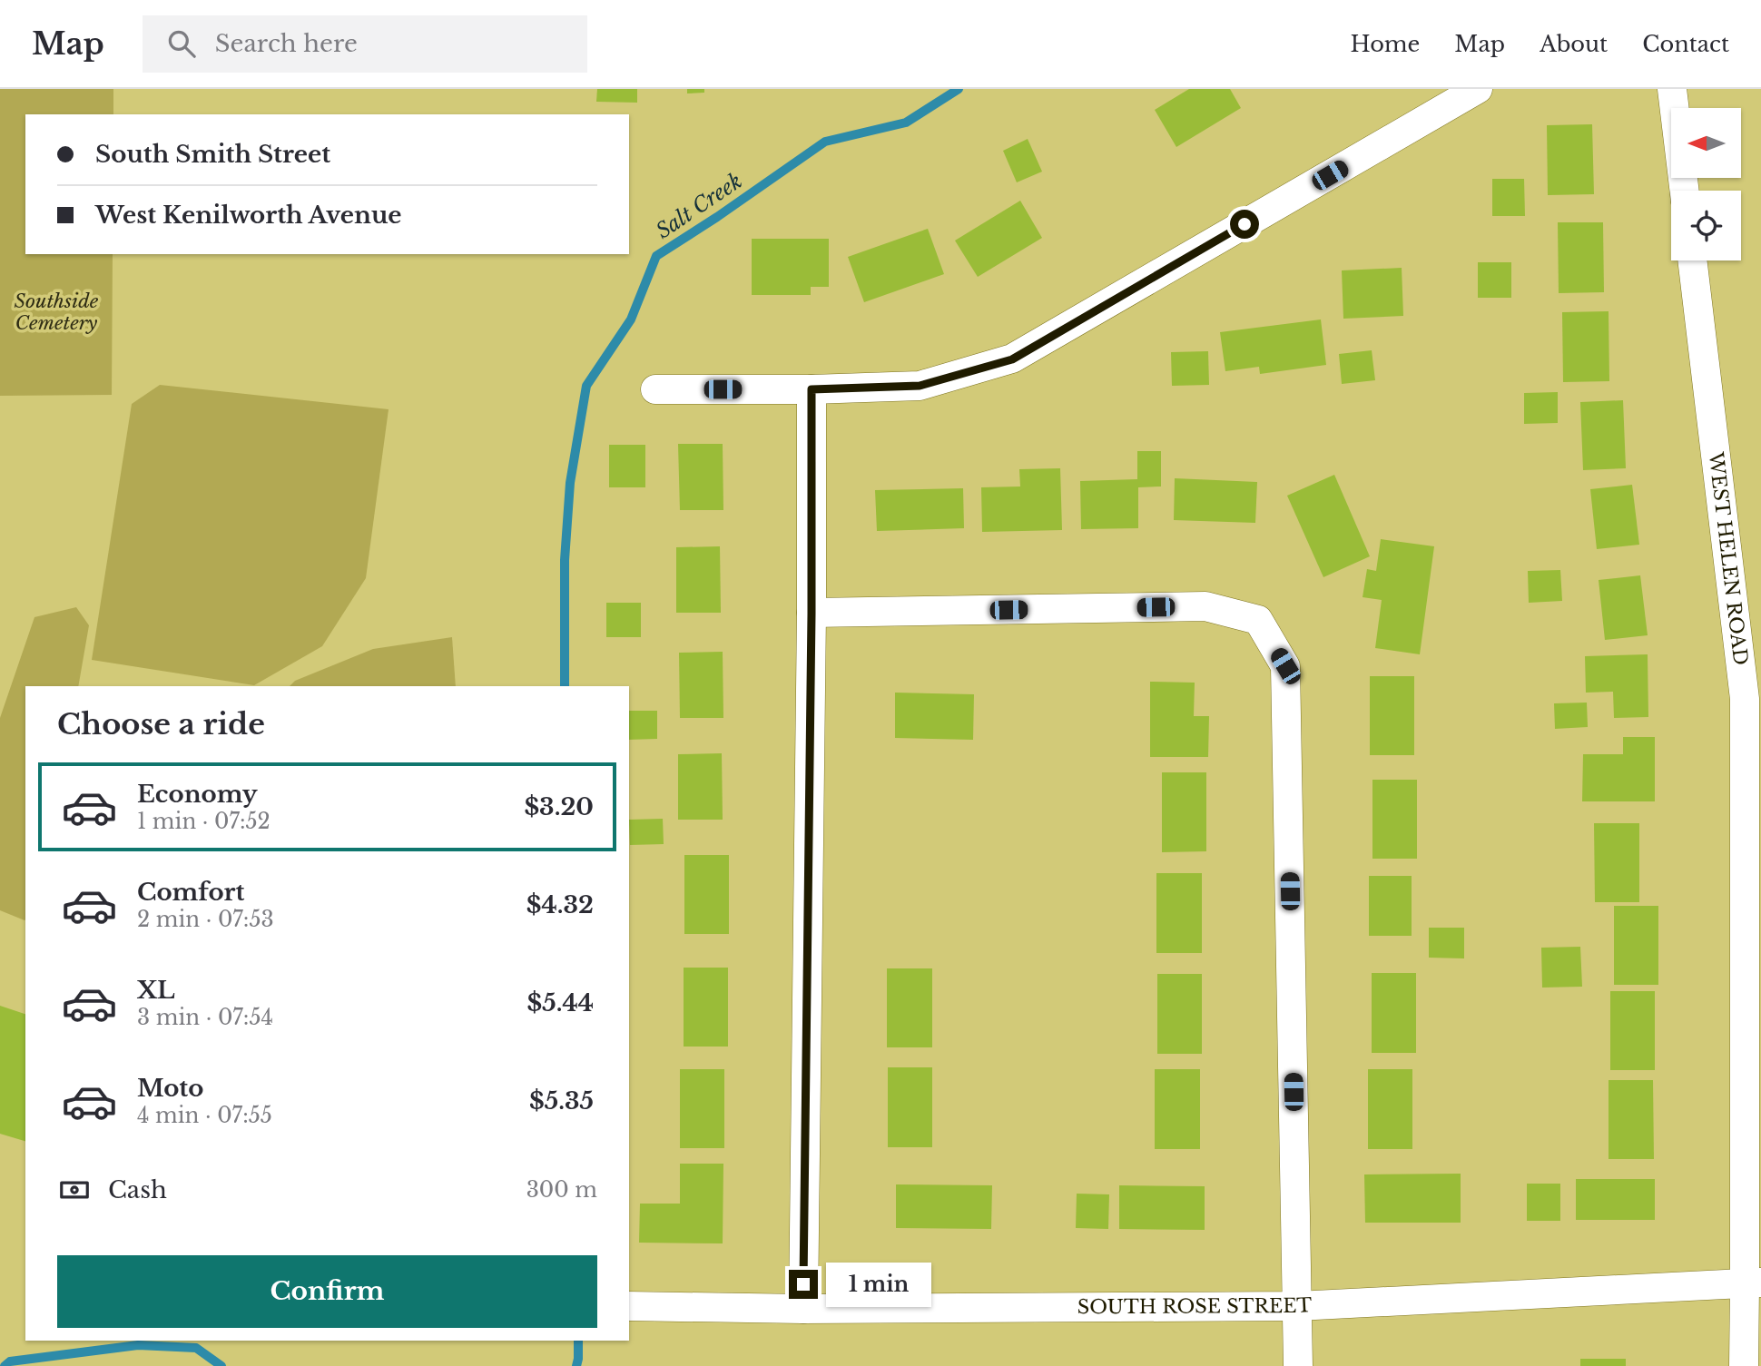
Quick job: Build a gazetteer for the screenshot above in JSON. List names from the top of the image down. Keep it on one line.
{"streets":{"street":["WEST HELEN ROAD","SOUTH ROSE STREET"]},"crossings":[["WEST HELEN ROAD","SOUTH ROSE STREET"]],"water":["Salt Creek"],"parks":["Southside Cemetery"],"north":"left","page":{"header":"Map","search":"Search here","nav":["Home","Map","About","Contact"],"banner":["South Smith Street","West Kenilworth Avenue"],"heading":"Choose a ride","list":[{"name":"Economy","note":"1 min · 07:52","value":"$3.20"},{"name":"Comfort","note":"2 min · 07:53","value":"$4.32"},{"name":"XL","note":"3 min · 07:54","value":"$5.44"},{"name":"Moto","note":"4 min · 07:55","value":"$5.35"}],"pay":["Cash","300 m"],"buttons":"Confirm","bubble":"1 min"}}
